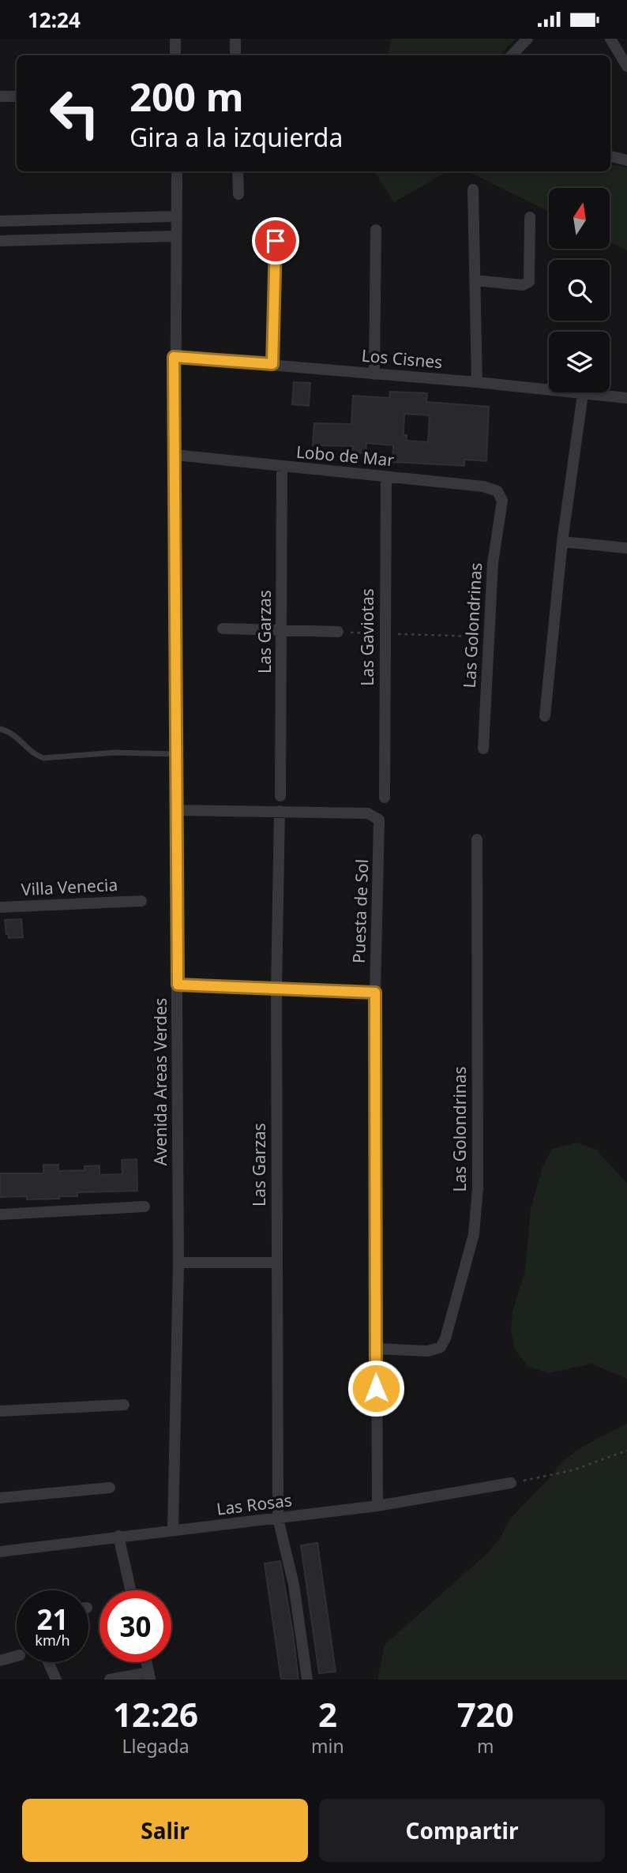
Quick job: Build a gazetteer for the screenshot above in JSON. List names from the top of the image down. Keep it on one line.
{"streets":{"street":["Los Cisnes","Lobo de Mar","Las Golondrinas","Las Garzas","Las Gaviotas","Villa Venecia","Puesta de Sol","Avenida Areas Verdes","Las Rosas"]},"crossings":[["Los Cisnes","Avenida Areas Verdes"],["Lobo de Mar","Las Golondrinas"],["Lobo de Mar","Las Garzas"],["Lobo de Mar","Las Gaviotas"],["Lobo de Mar","Avenida Areas Verdes"],["Las Golondrinas","Puesta de Sol"],["Las Garzas","Puesta de Sol"],["Las Garzas","Las Rosas"],["Puesta de Sol","Las Rosas"],["Avenida Areas Verdes","Las Rosas"]],"north":"top","page":{"status":"12:24","turn":["200 m","Gira a la izquierda"],"speed":"21 km/h","limit":"30","eta":["12:26","Llegada","2","min","720","m"],"buttons":["Salir","Compartir"]}}
